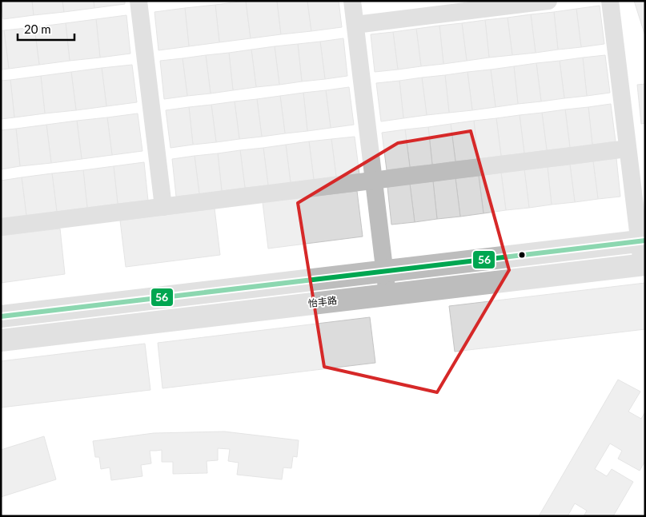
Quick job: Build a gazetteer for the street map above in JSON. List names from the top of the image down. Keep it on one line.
{"streets":{"street":["怡丰路"]},"lines":["transit line 56"],"scale_bar":"20 m"}
